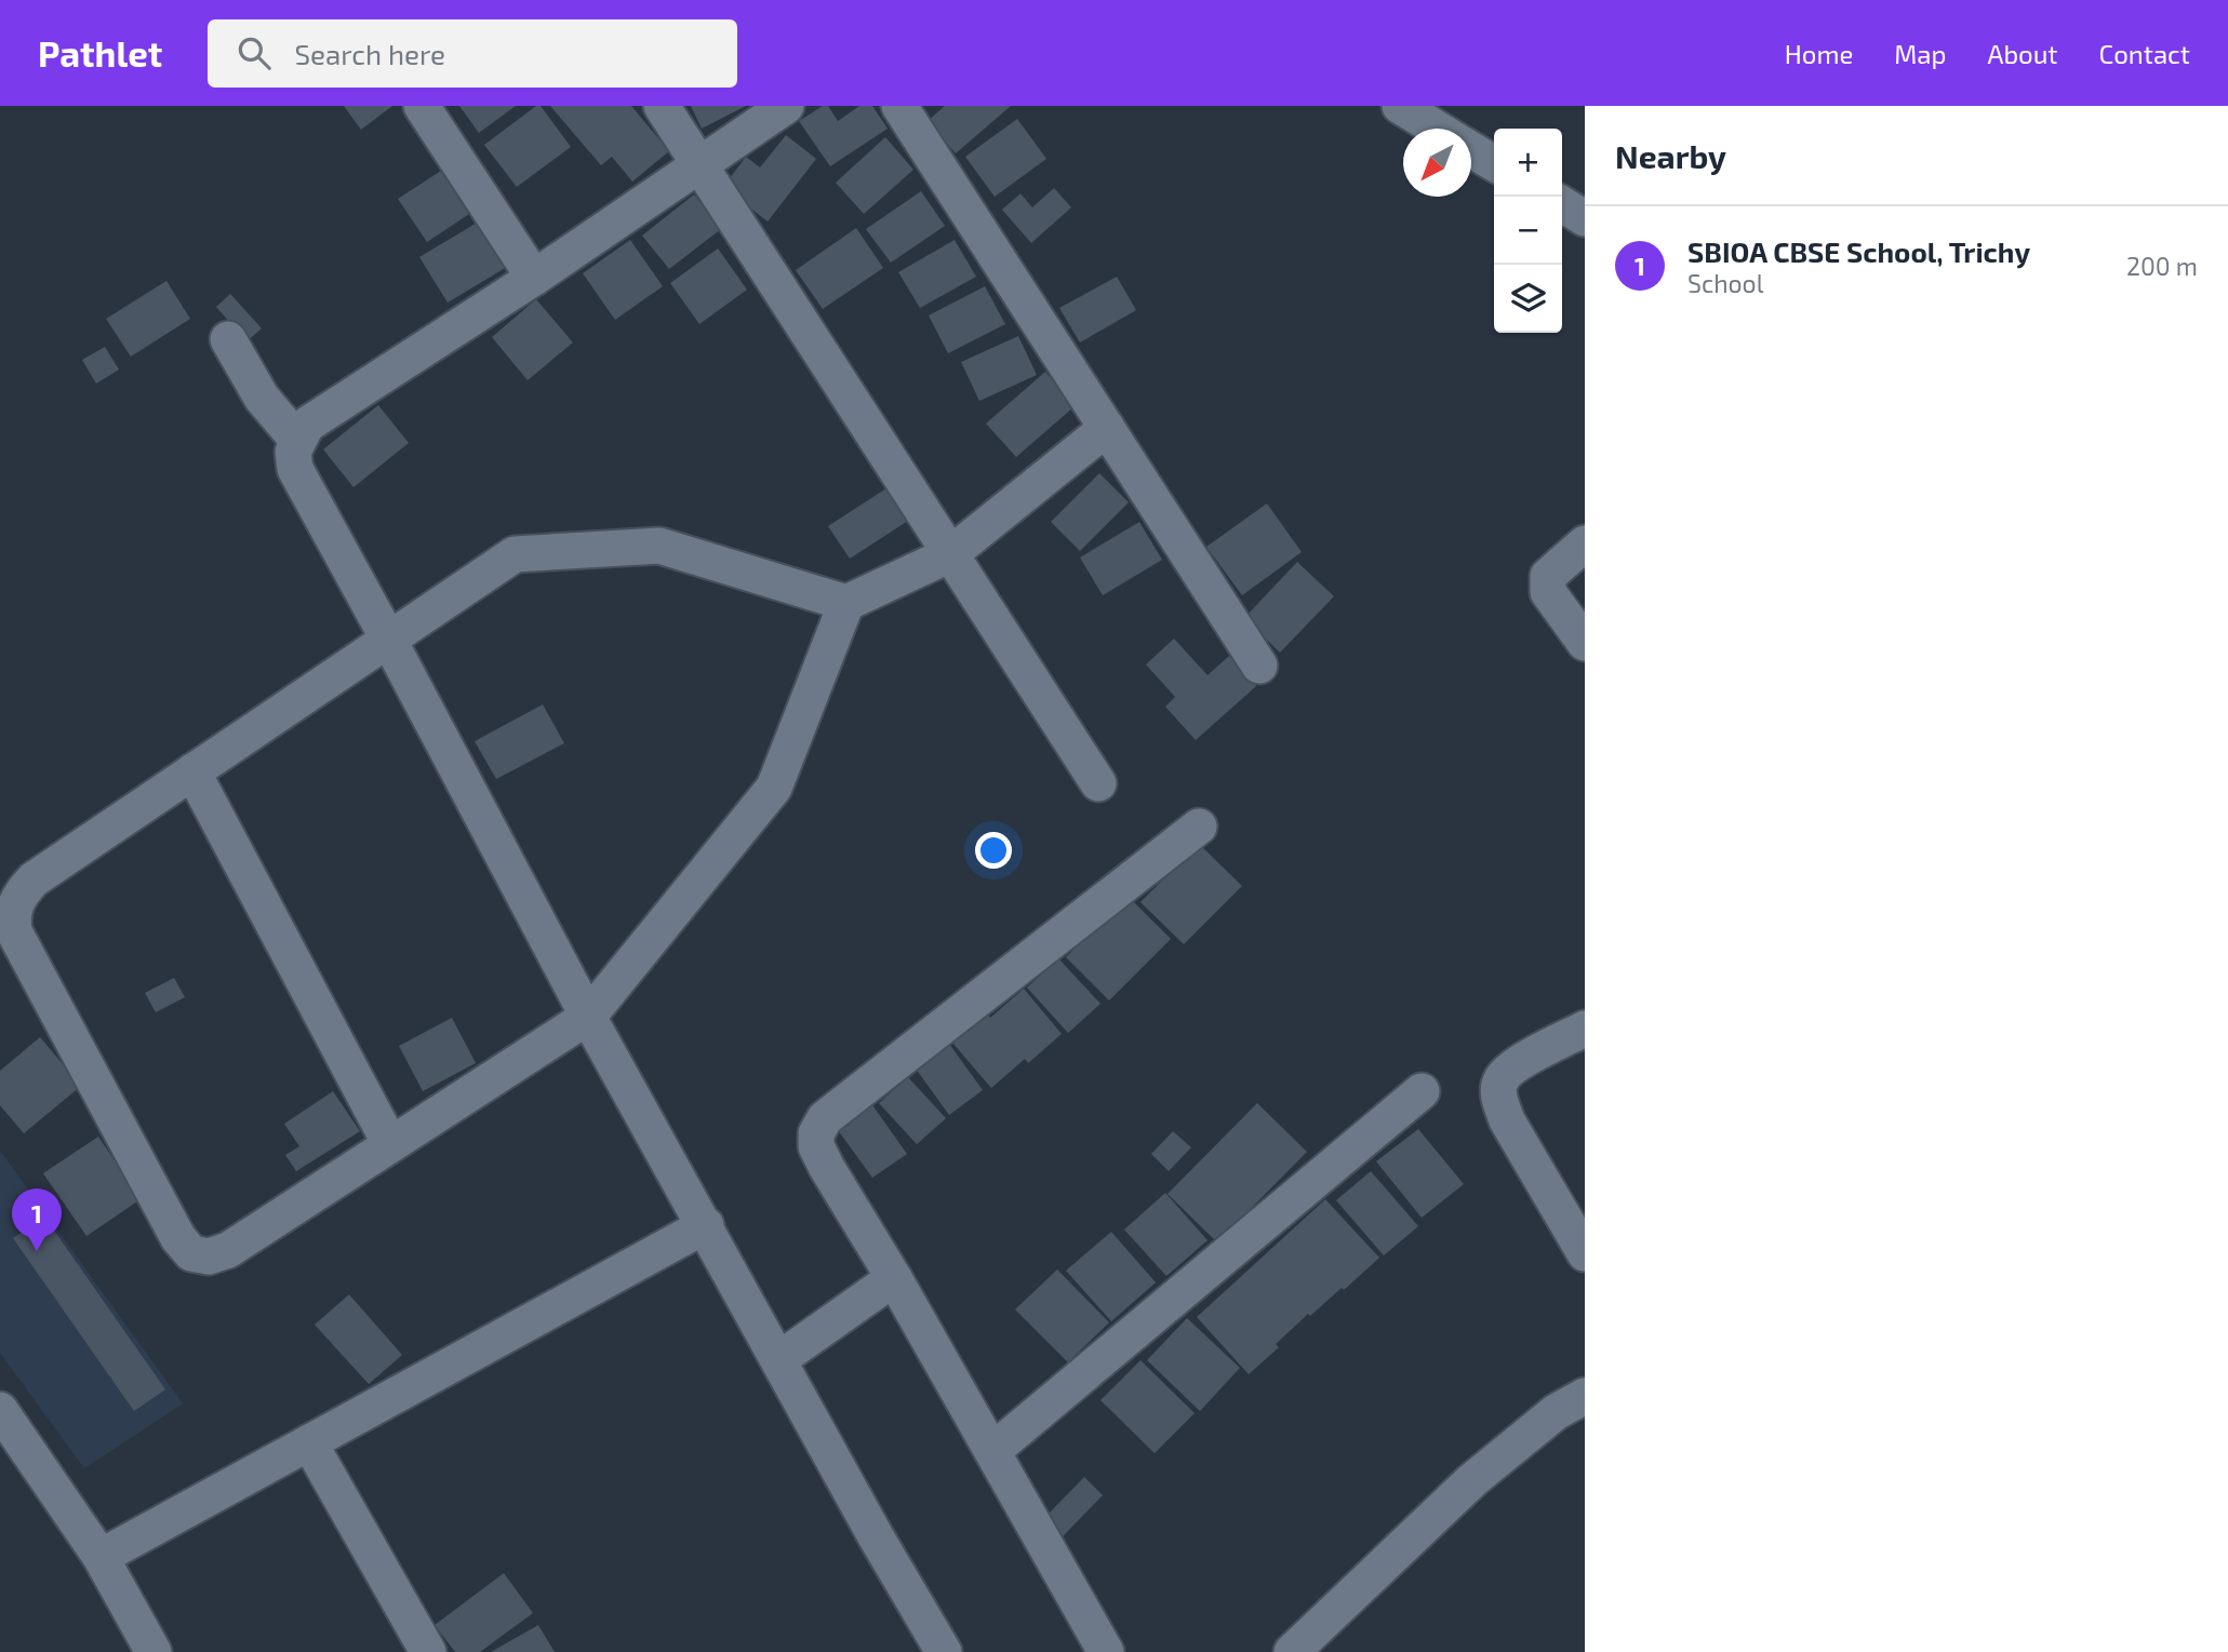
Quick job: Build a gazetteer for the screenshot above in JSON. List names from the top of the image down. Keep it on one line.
{"north":"bottom left","page":{"header":"Pathlet","search":"Search here","nav":["Home","Map","About","Contact"],"heading":"Nearby","map_buttons":["+","−"],"list":[{"mark":"1","name":"SBIOA CBSE School, Trichy","note":"School","value":"200 m"}],"pins":"1"}}
